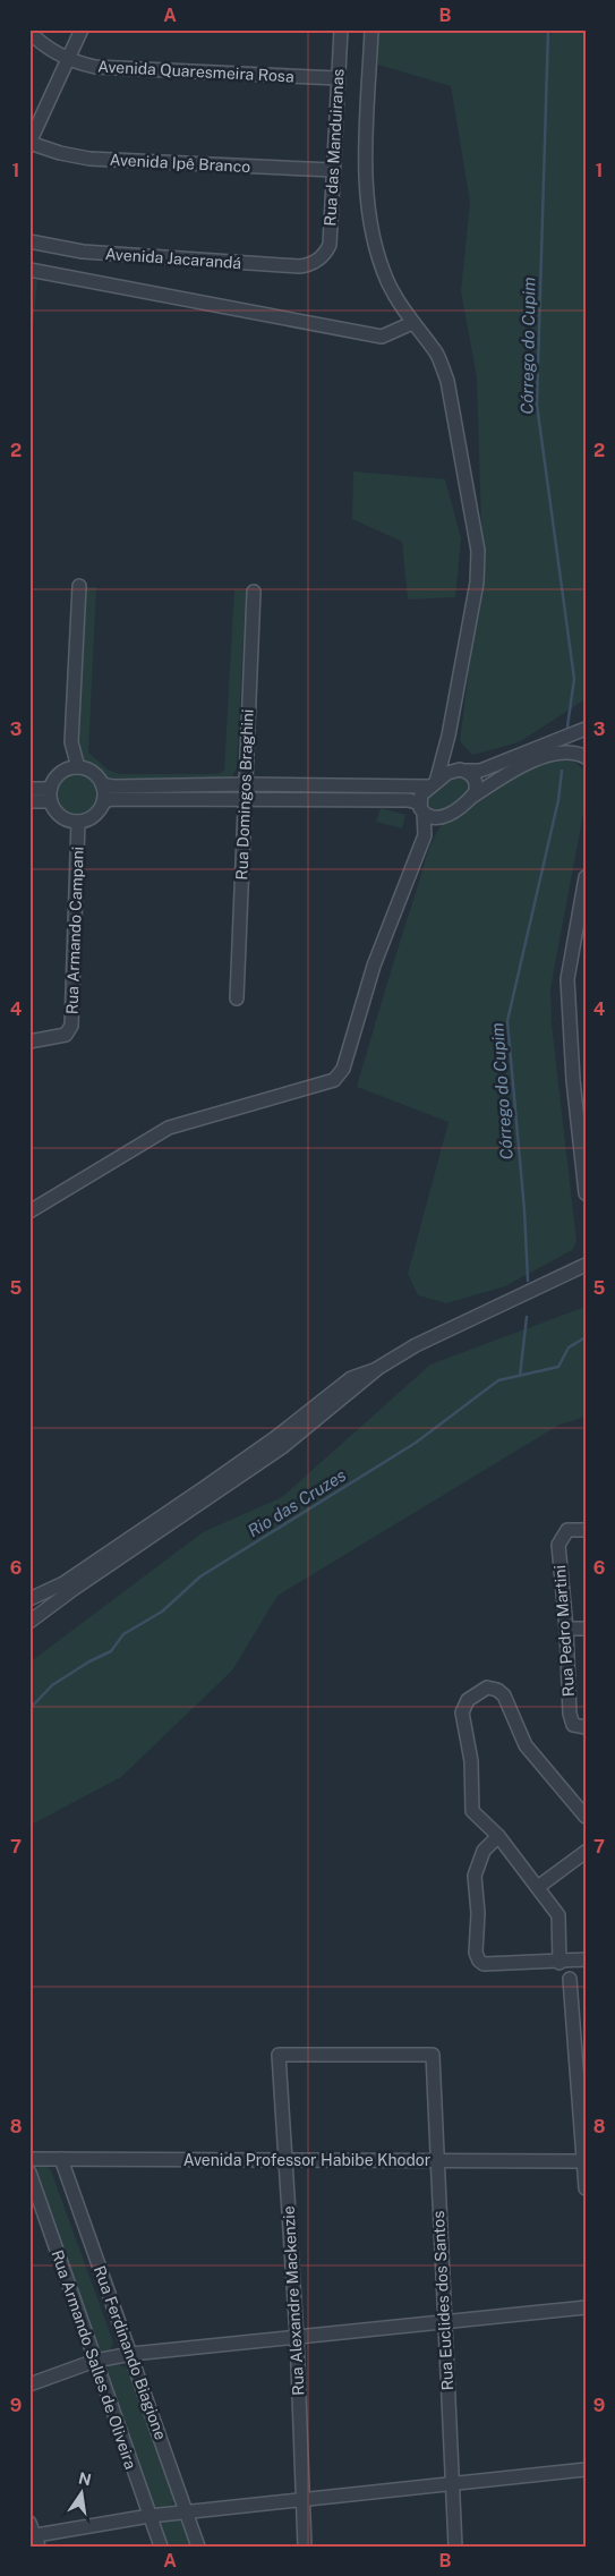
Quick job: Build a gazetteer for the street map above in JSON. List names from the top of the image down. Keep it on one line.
{"streets":{"street":["Avenida Quaresmeira Rosa","Rua das Manduiranas","Avenida Ipê Branco","Avenida Jacarandá","Rua Domingos Braghini","Rua Armando Campani","Rua Pedro Martini","Avenida Professor Habibe Khodor","Rua Alexandre Mackenzie","Rua Euclides dos Santos","Rua Ferdinando Biagione","Rua Armando Salles de Oliveira"]},"crossings":[["Avenida Quaresmeira Rosa","Rua das Manduiranas"],["Rua das Manduiranas","Avenida Ipê Branco"],["Rua das Manduiranas","Avenida Jacarandá"],["Avenida Professor Habibe Khodor","Rua Alexandre Mackenzie"],["Avenida Professor Habibe Khodor","Rua Euclides dos Santos"],["Avenida Professor Habibe Khodor","Rua Ferdinando Biagione"],["Rua Alexandre Mackenzie","Rua Euclides dos Santos"]],"water":["Córrego do Cupim","Rio das Cruzes"],"north":"top","grid":{"columns":["A","B"],"rows":["1","2","3","4","5","6","7","8","9"]}}
